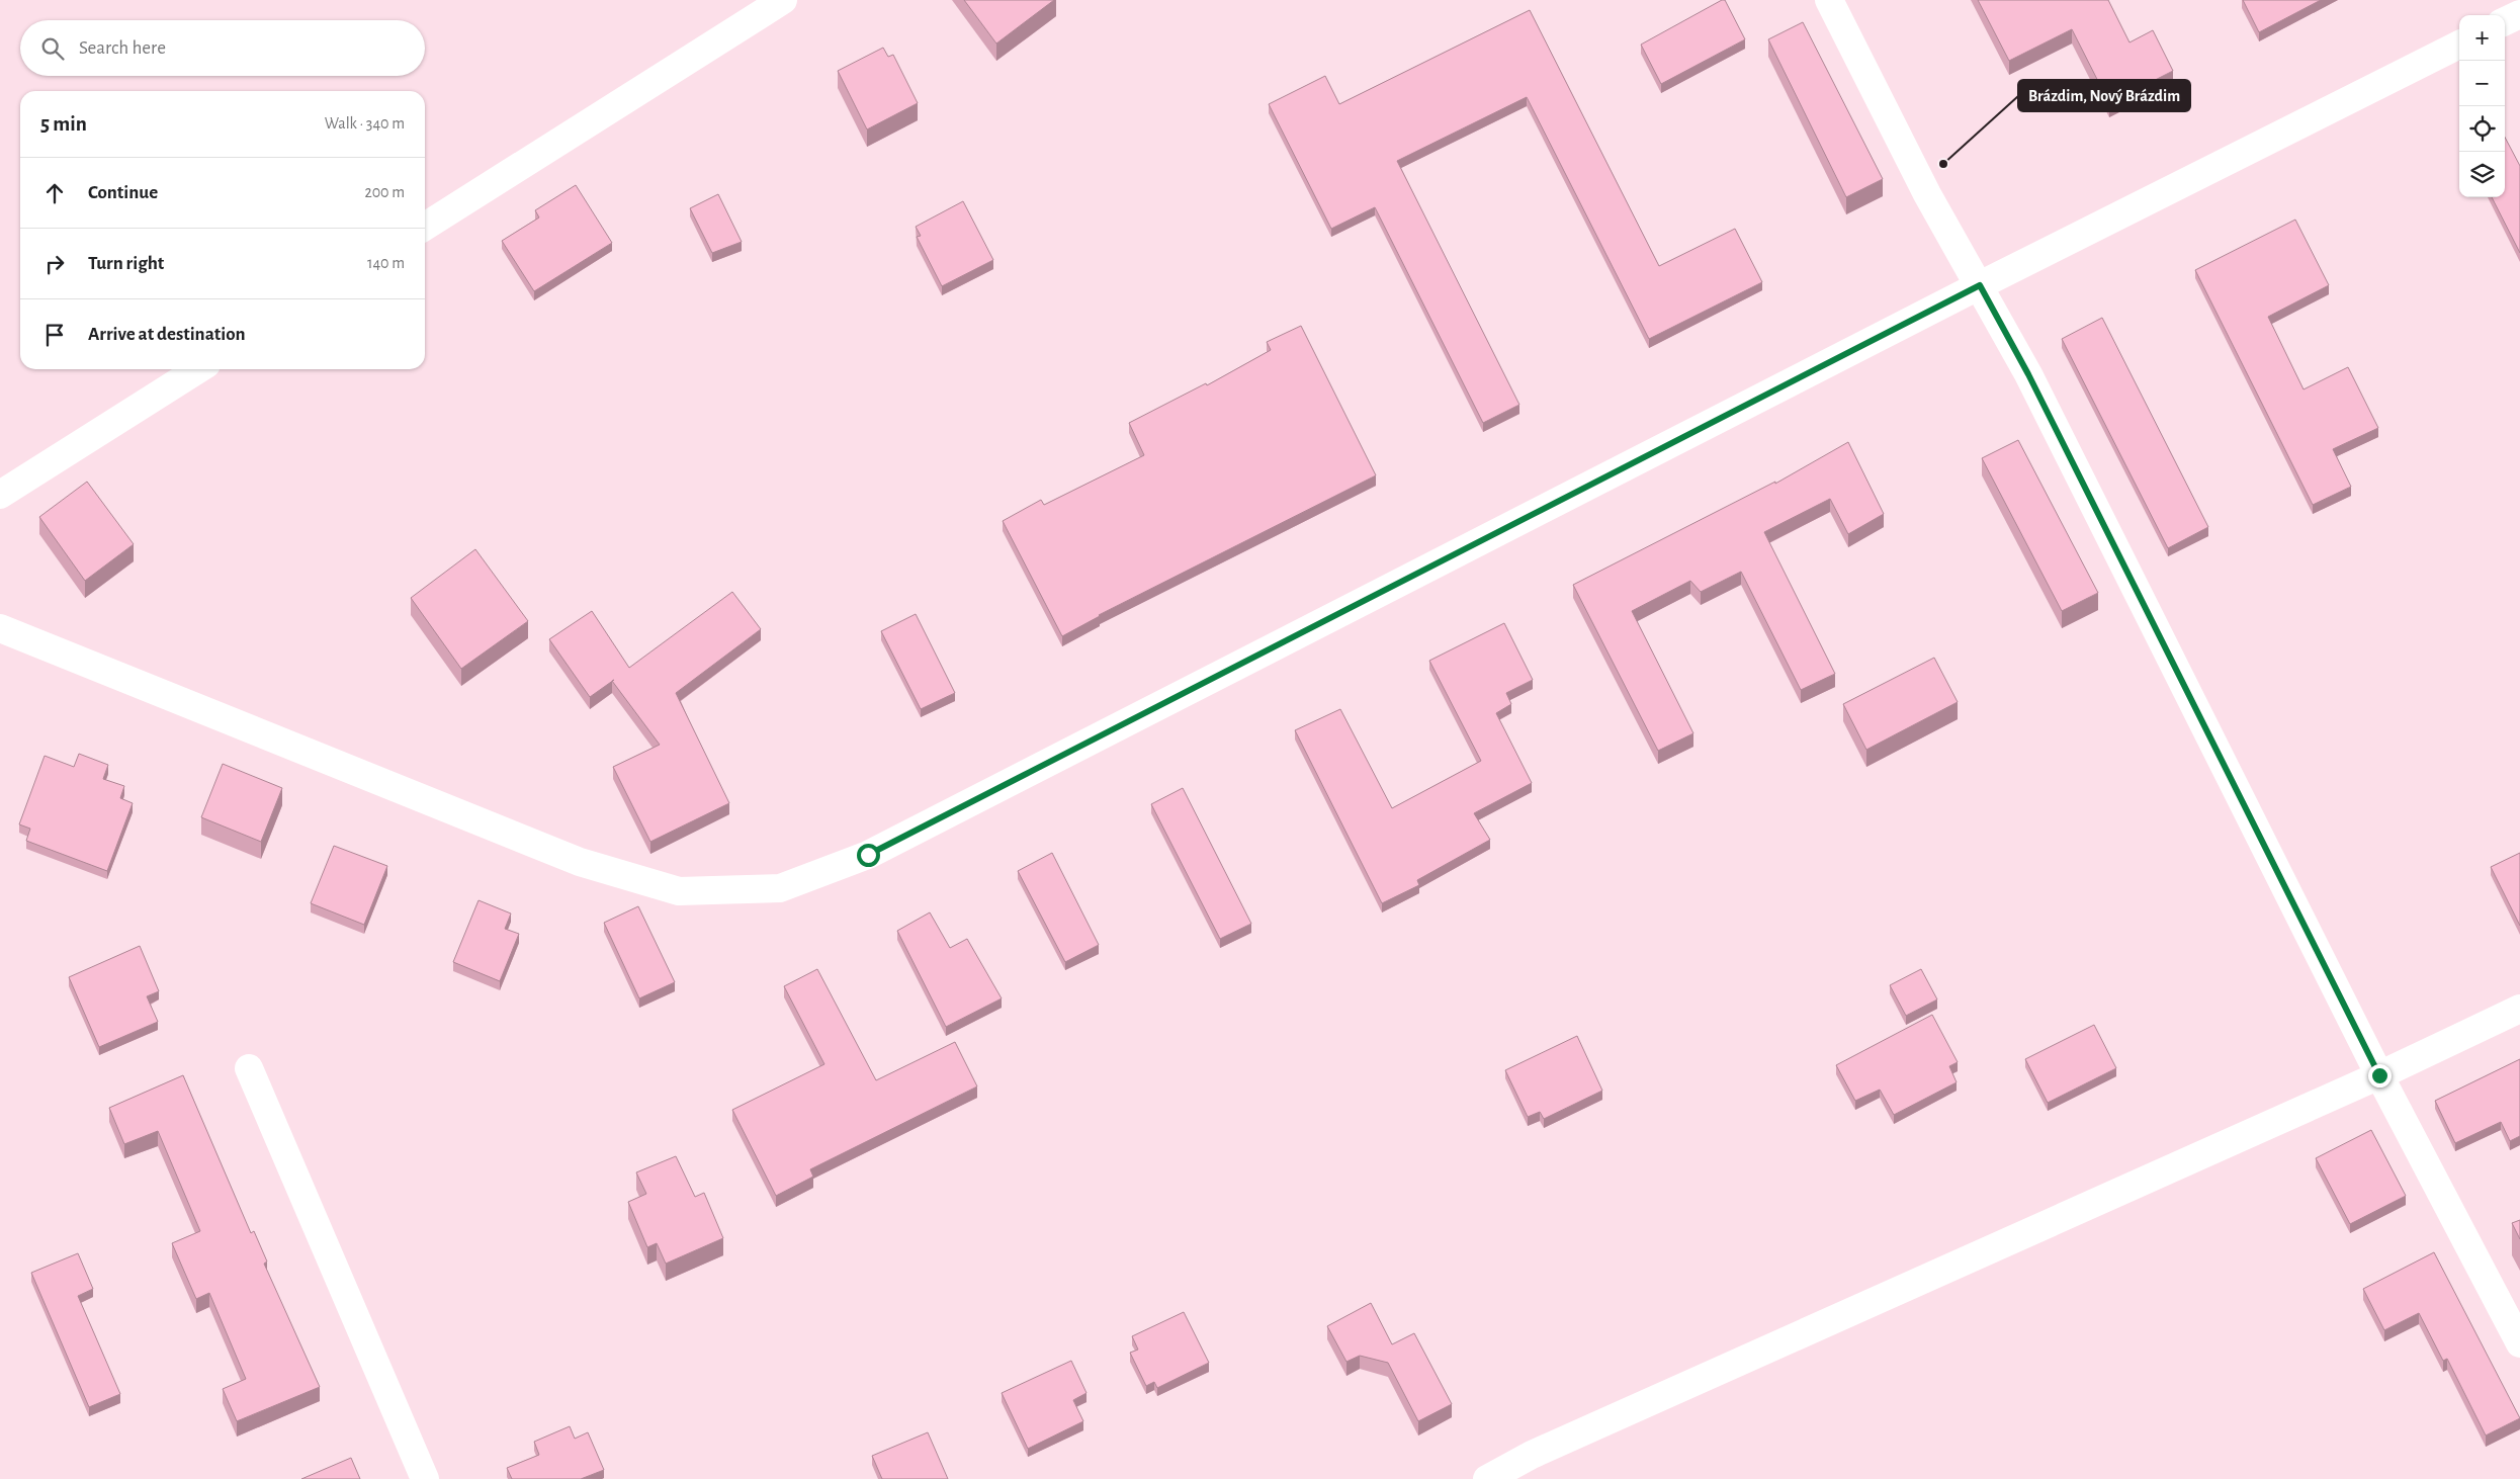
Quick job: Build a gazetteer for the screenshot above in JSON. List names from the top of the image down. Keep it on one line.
{"places":["Brázdim, Nový Brázdim"],"page":{"map_buttons":["+","−"],"search":"Search here","heading":["5 min","Walk · 340 m"],"list":[["Continue","200 m"],["Turn right","140 m"],"Arrive at destination"]}}
